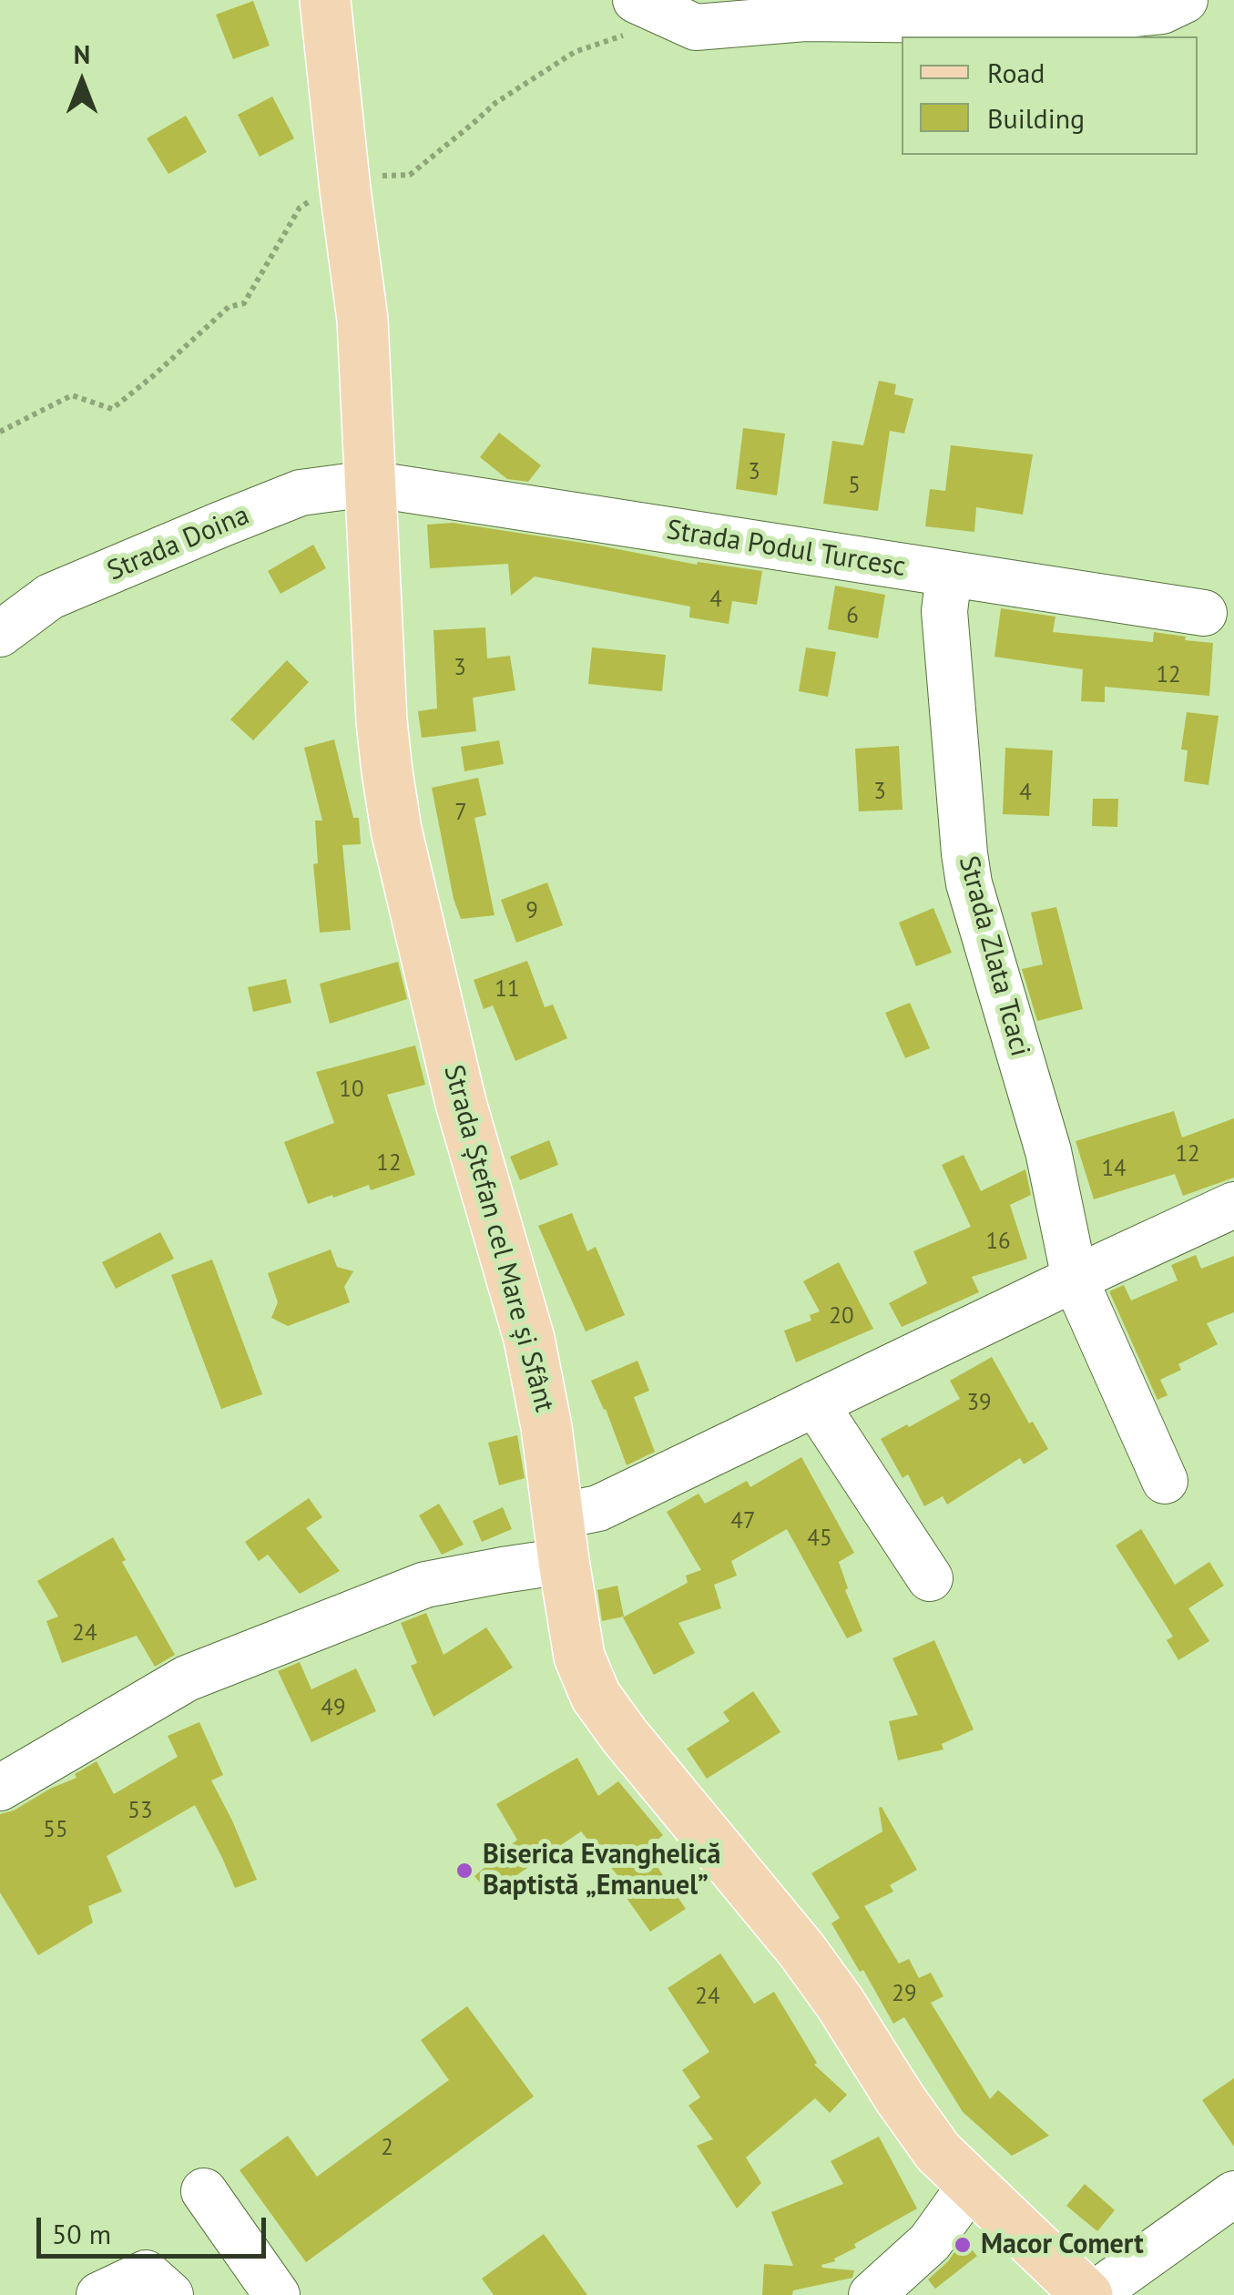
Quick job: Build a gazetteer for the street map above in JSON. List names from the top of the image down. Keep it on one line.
{"streets":{"main road":["Strada Ștefan cel Mare și Sfânt"],"street":["Strada Doina","Strada Podul Turcesc","Strada Zlata Tcaci"]},"crossings":[["Strada Doina","Strada Podul Turcesc"],["Strada Doina","Strada Ștefan cel Mare și Sfânt"],["Strada Podul Turcesc","Strada Zlata Tcaci"],["Strada Podul Turcesc","Strada Ștefan cel Mare și Sfânt"]],"places":["Biserica Evanghelică Baptistă „Emanuel”","Macor Comert"],"house_numbers":["3","5","4","6","3","12","3","4","7","9","11","10","12","12","14","16","20","39","47","45","24","49","53","55","29","24","2"],"legend":["Road","Building"],"scale_bar":"50 m","north":"top"}
